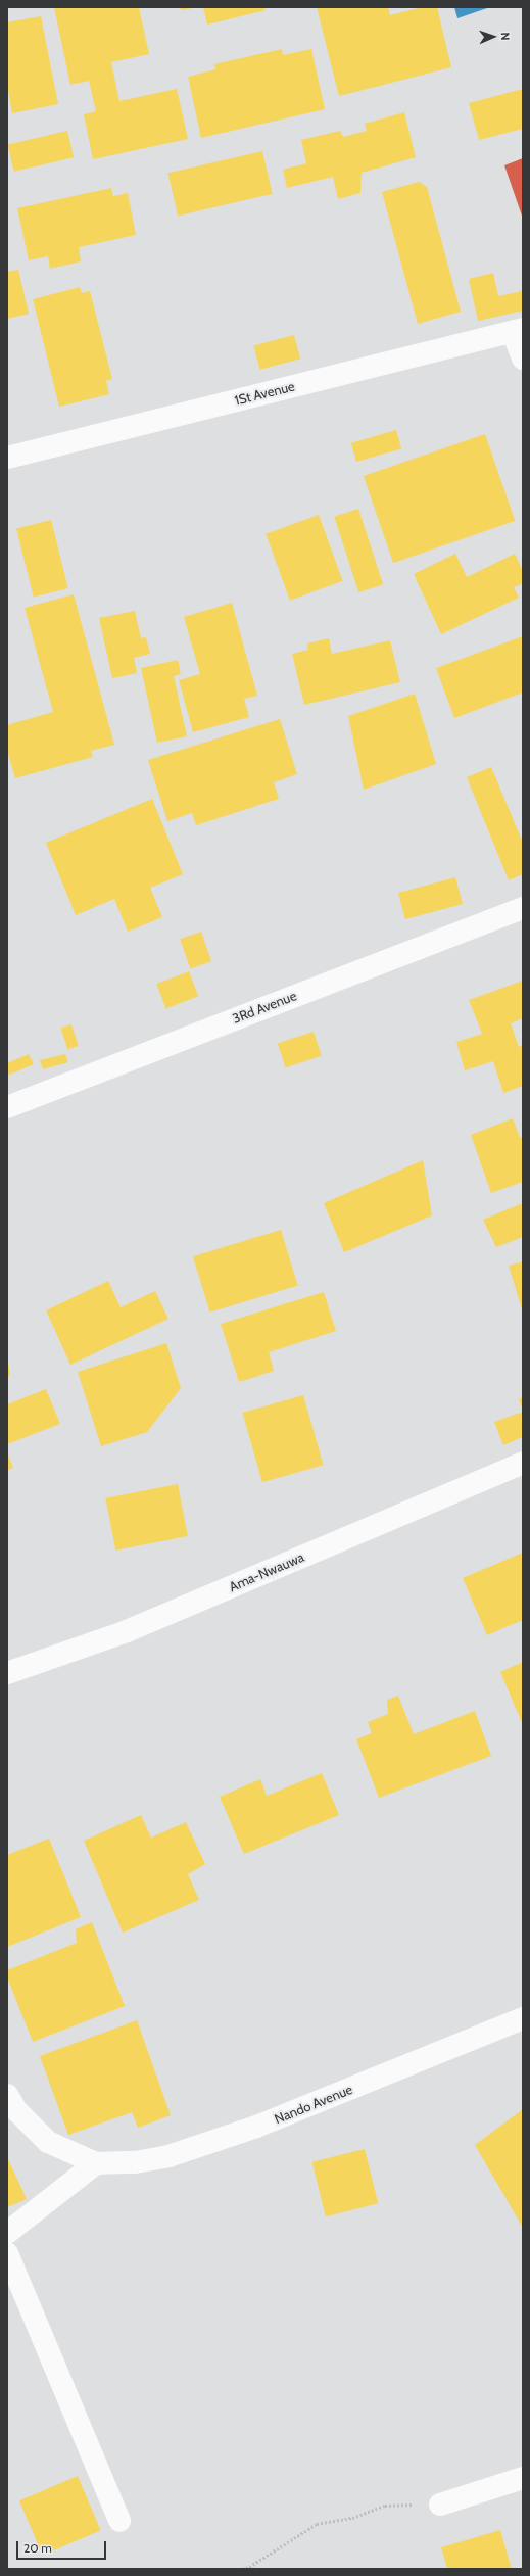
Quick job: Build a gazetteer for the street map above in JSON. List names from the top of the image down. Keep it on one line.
{"streets":{"street":["1St Avenue","3Rd Avenue","Ama-Nwauwa","Nando Avenue"]},"scale_bar":"20 m","north":"right"}
